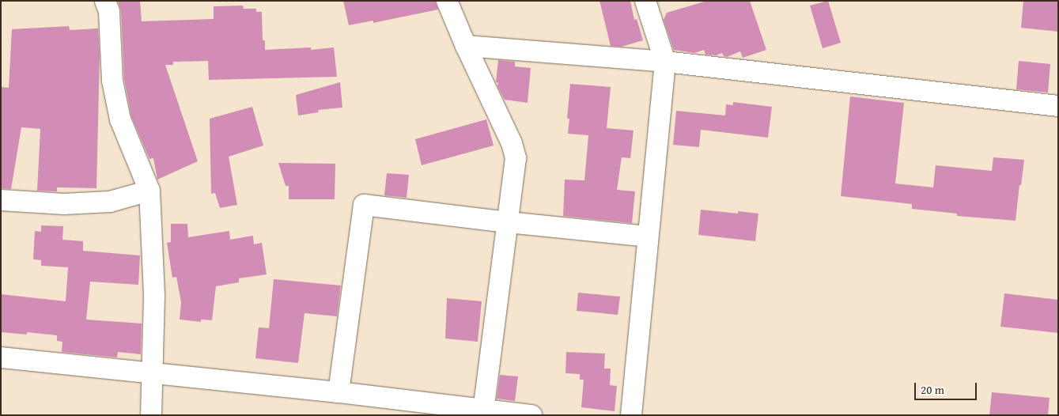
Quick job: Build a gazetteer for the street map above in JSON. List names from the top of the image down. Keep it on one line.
{"scale_bar":"20 m"}
